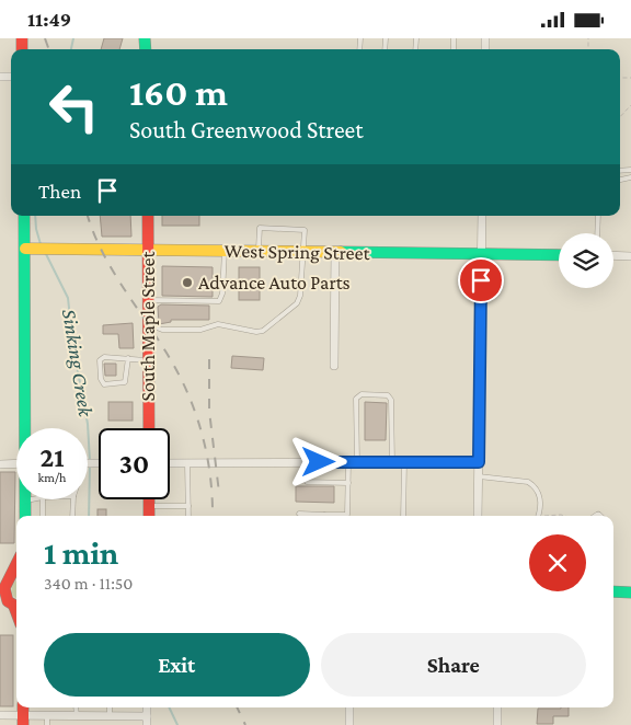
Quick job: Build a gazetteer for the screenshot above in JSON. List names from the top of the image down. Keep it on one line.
{"streets":{"street":["West Spring Street","South Maple Street"]},"crossings":[["West Spring Street","South Maple Street"]],"water":["Sinking Creek"],"places":["Advance Auto Parts"],"page":{"status":"11:49","turn":["160 m","South Greenwood Street"],"then":"Then","speed":"21 km/h","limit":"30","heading":["1 min","340 m · 11:50"],"buttons":["Exit","Share"]}}
